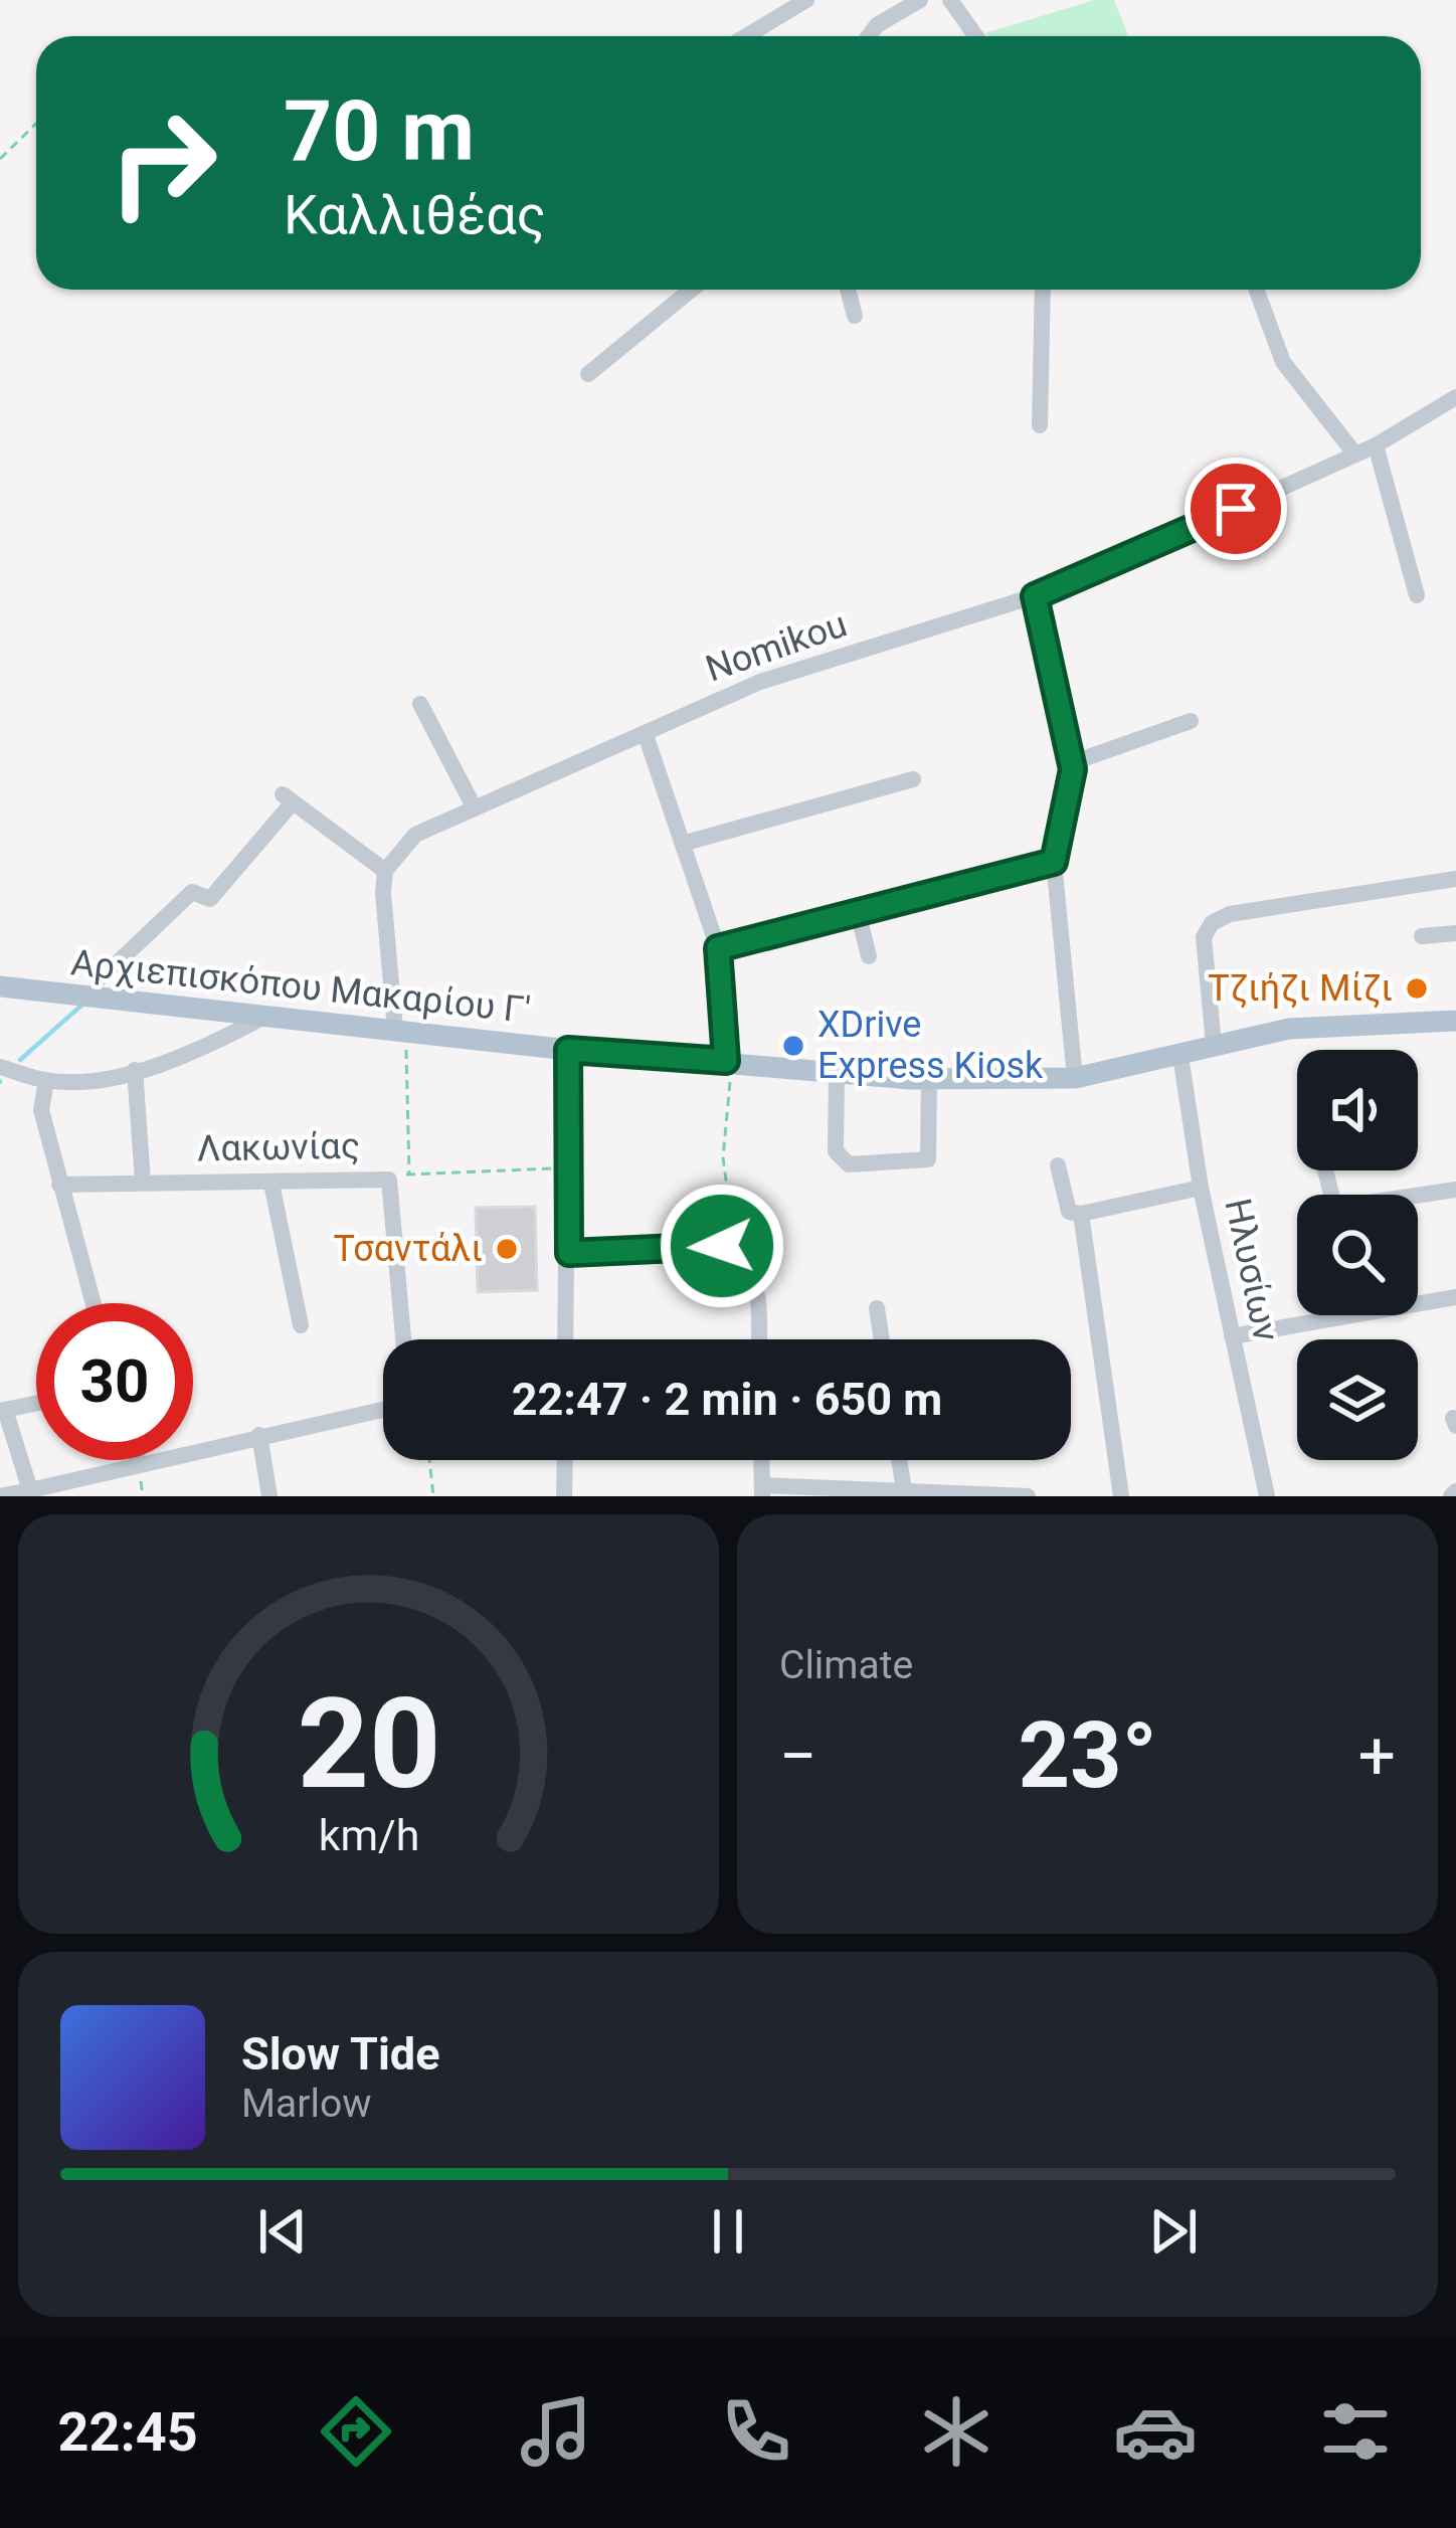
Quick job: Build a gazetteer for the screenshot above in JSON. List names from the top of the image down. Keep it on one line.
{"streets":{"main road":["Αρχιεπισκόπου Μακαρίου Γ'"],"street":["Nomikou","Λακωνίας","Ηλυσίων"]},"crossings":[["Αρχιεπισκόπου Μακαρίου Γ'","Ηλυσίων"]],"places":["Τζιήζι Μίζι","XDrive Express Kiosk","Τσαντάλι"],"page":{"turn":["70 m","Καλλιθέας"],"limit":"30","trip":"22:47 · 2 min · 650 m","tile":"Climate","heat":["−","23°","+"],"song":["Slow Tide","Marlow"],"tabs":"22:45","gauge":["20","km/h"]}}
